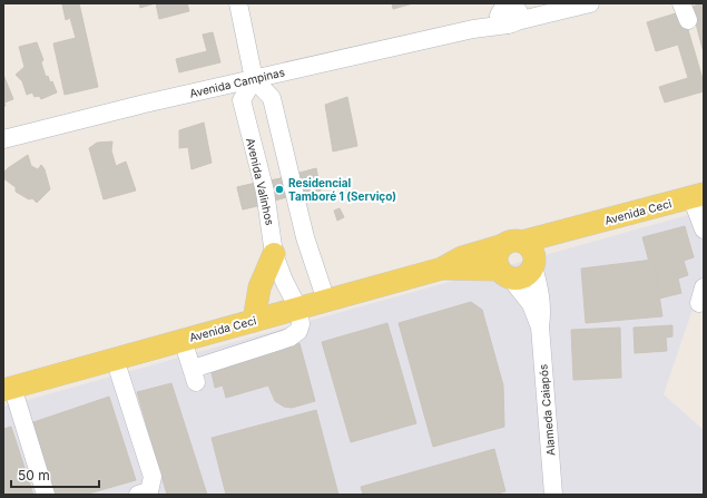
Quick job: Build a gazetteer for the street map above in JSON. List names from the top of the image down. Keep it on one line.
{"streets":{"main road":["Avenida Ceci"],"street":["Avenida Campinas","Avenida Valinhos","Alameda Caiapós"]},"crossings":[["Avenida Campinas","Avenida Valinhos"],["Avenida Valinhos","Avenida Ceci"],["Avenida Ceci","Alameda Caiapós"]],"places":["Residencial Tamboré 1 (Serviço)"],"scale_bar":"50 m"}
